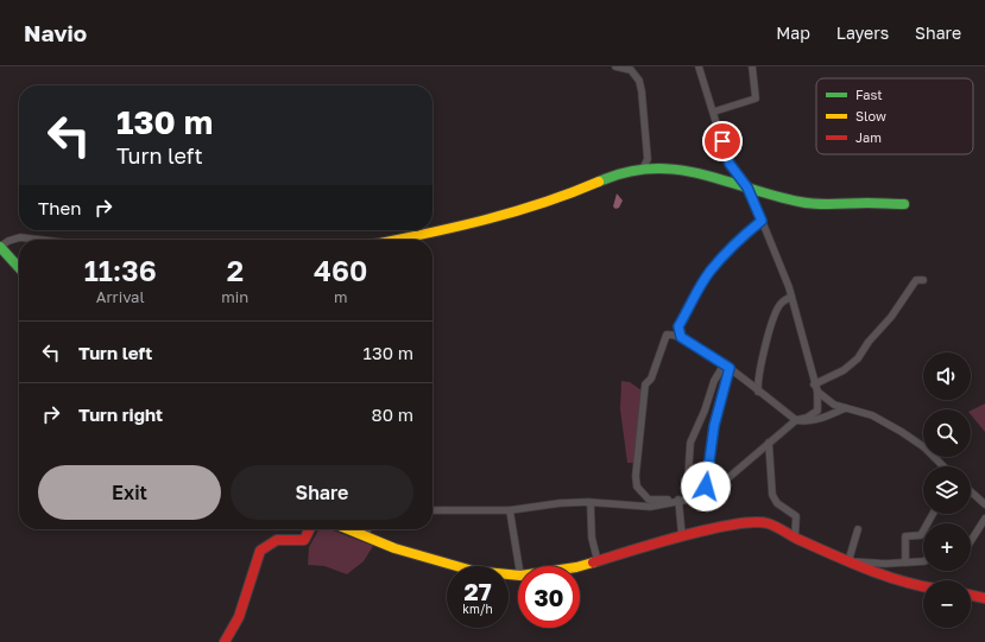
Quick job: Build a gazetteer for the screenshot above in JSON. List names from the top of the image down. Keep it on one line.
{"legend":["Fast","Slow","Jam"],"page":{"header":"Navio","nav":["Map","Layers","Share"],"turn":["130 m","Turn left"],"then":"Then","eta":["11:36","Arrival","2","min","460","m"],"list":[{"name":"Turn left","value":"130 m"},{"name":"Turn right","value":"80 m"}],"map_buttons":["+","−"],"buttons":["Exit","Share"],"speed":"27 km/h","limit":"30"}}
